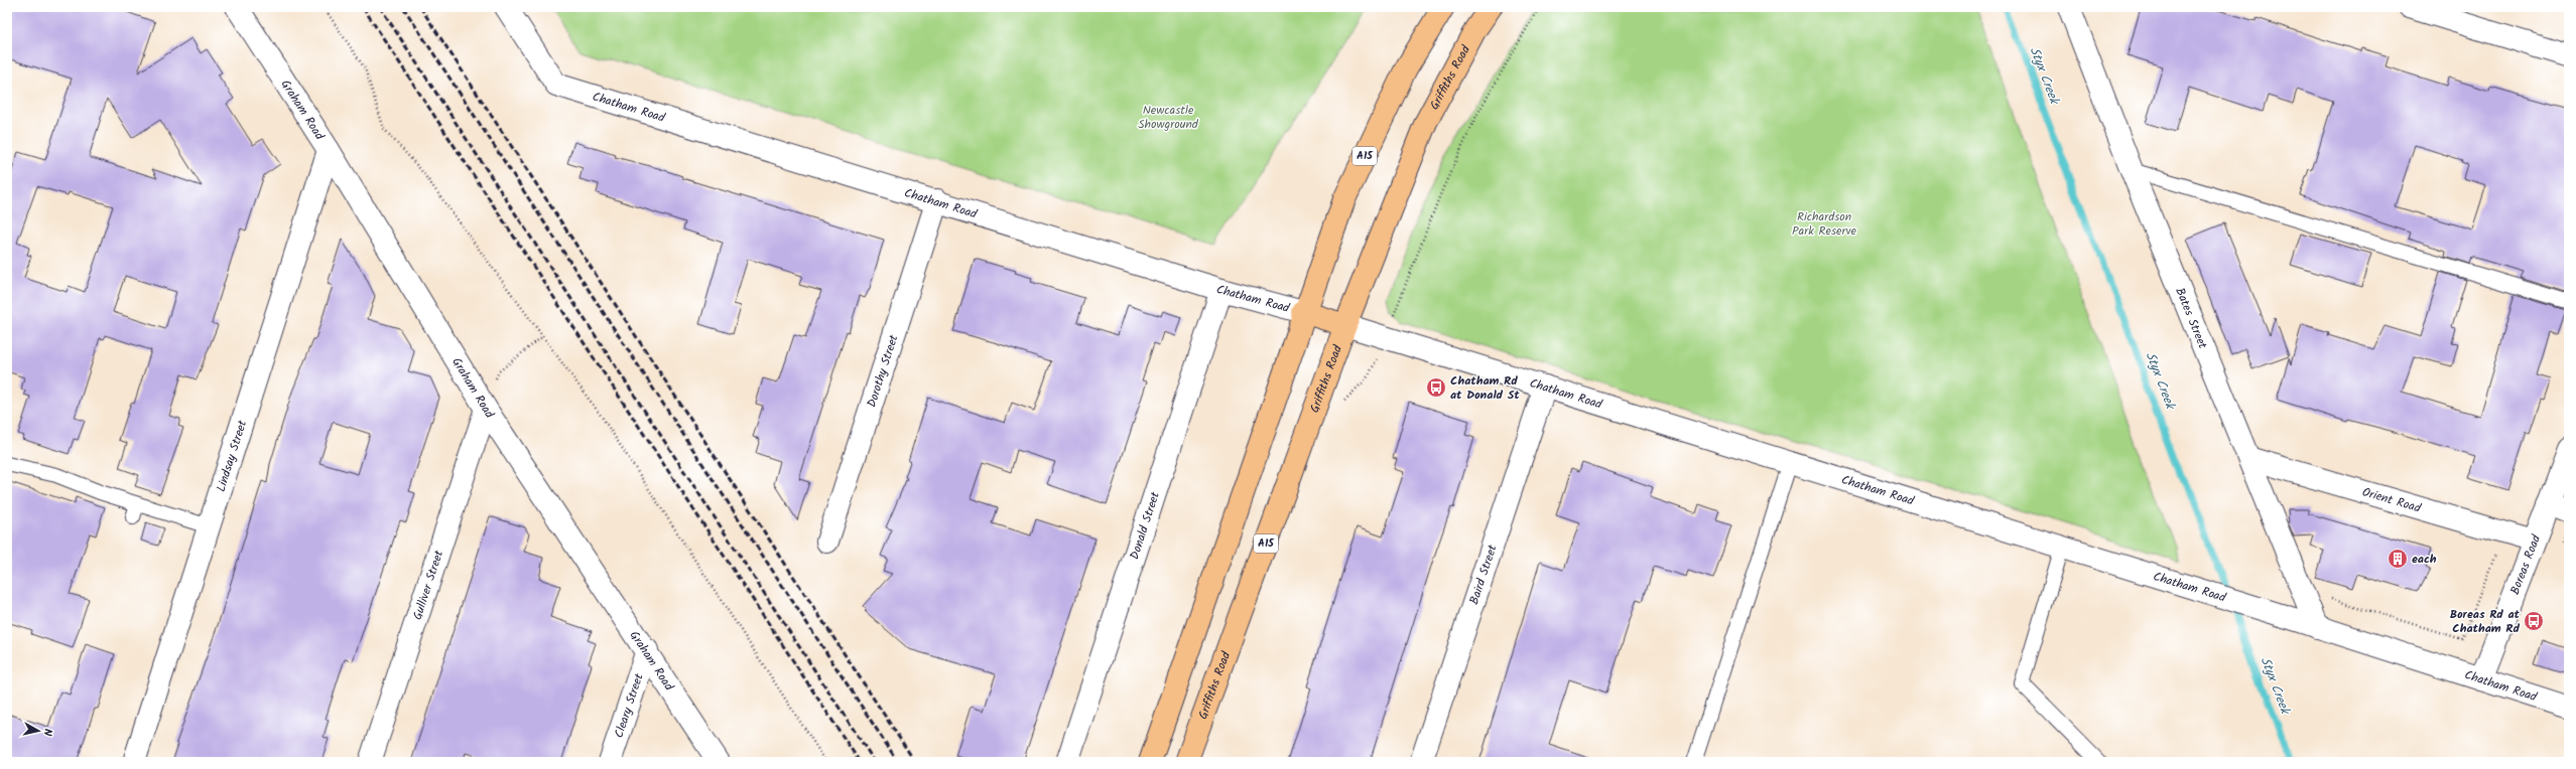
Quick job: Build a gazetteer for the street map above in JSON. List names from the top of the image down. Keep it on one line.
{"streets":{"highway":["Griffiths Road","Chatham Road","A15"],"street":["Graham Road","Bates Street","Dorothy Street","Lindsay Street","Orient Road","Donald Street","Boreas Road","Baird Street","Gulliver Street","Cleary Street"]},"crossings":[["Griffiths Road","Chatham Road"],["Chatham Road","A15"],["Chatham Road","Bates Street"],["Chatham Road","Dorothy Street"],["Chatham Road","Donald Street"],["Chatham Road","Boreas Road"],["Chatham Road","Baird Street"],["Graham Road","Lindsay Street"],["Graham Road","Gulliver Street"],["Graham Road","Cleary Street"],["Bates Street","Orient Road"],["Orient Road","Boreas Road"]],"water":["Styx Creek"],"parks":["Newcastle Showground","Richardson Park Reserve"],"places":{"bus stop":["Chatham Rd at Donald St","Boreas Rd at Chatham Rd"],"building":["each"]},"north":"right"}
